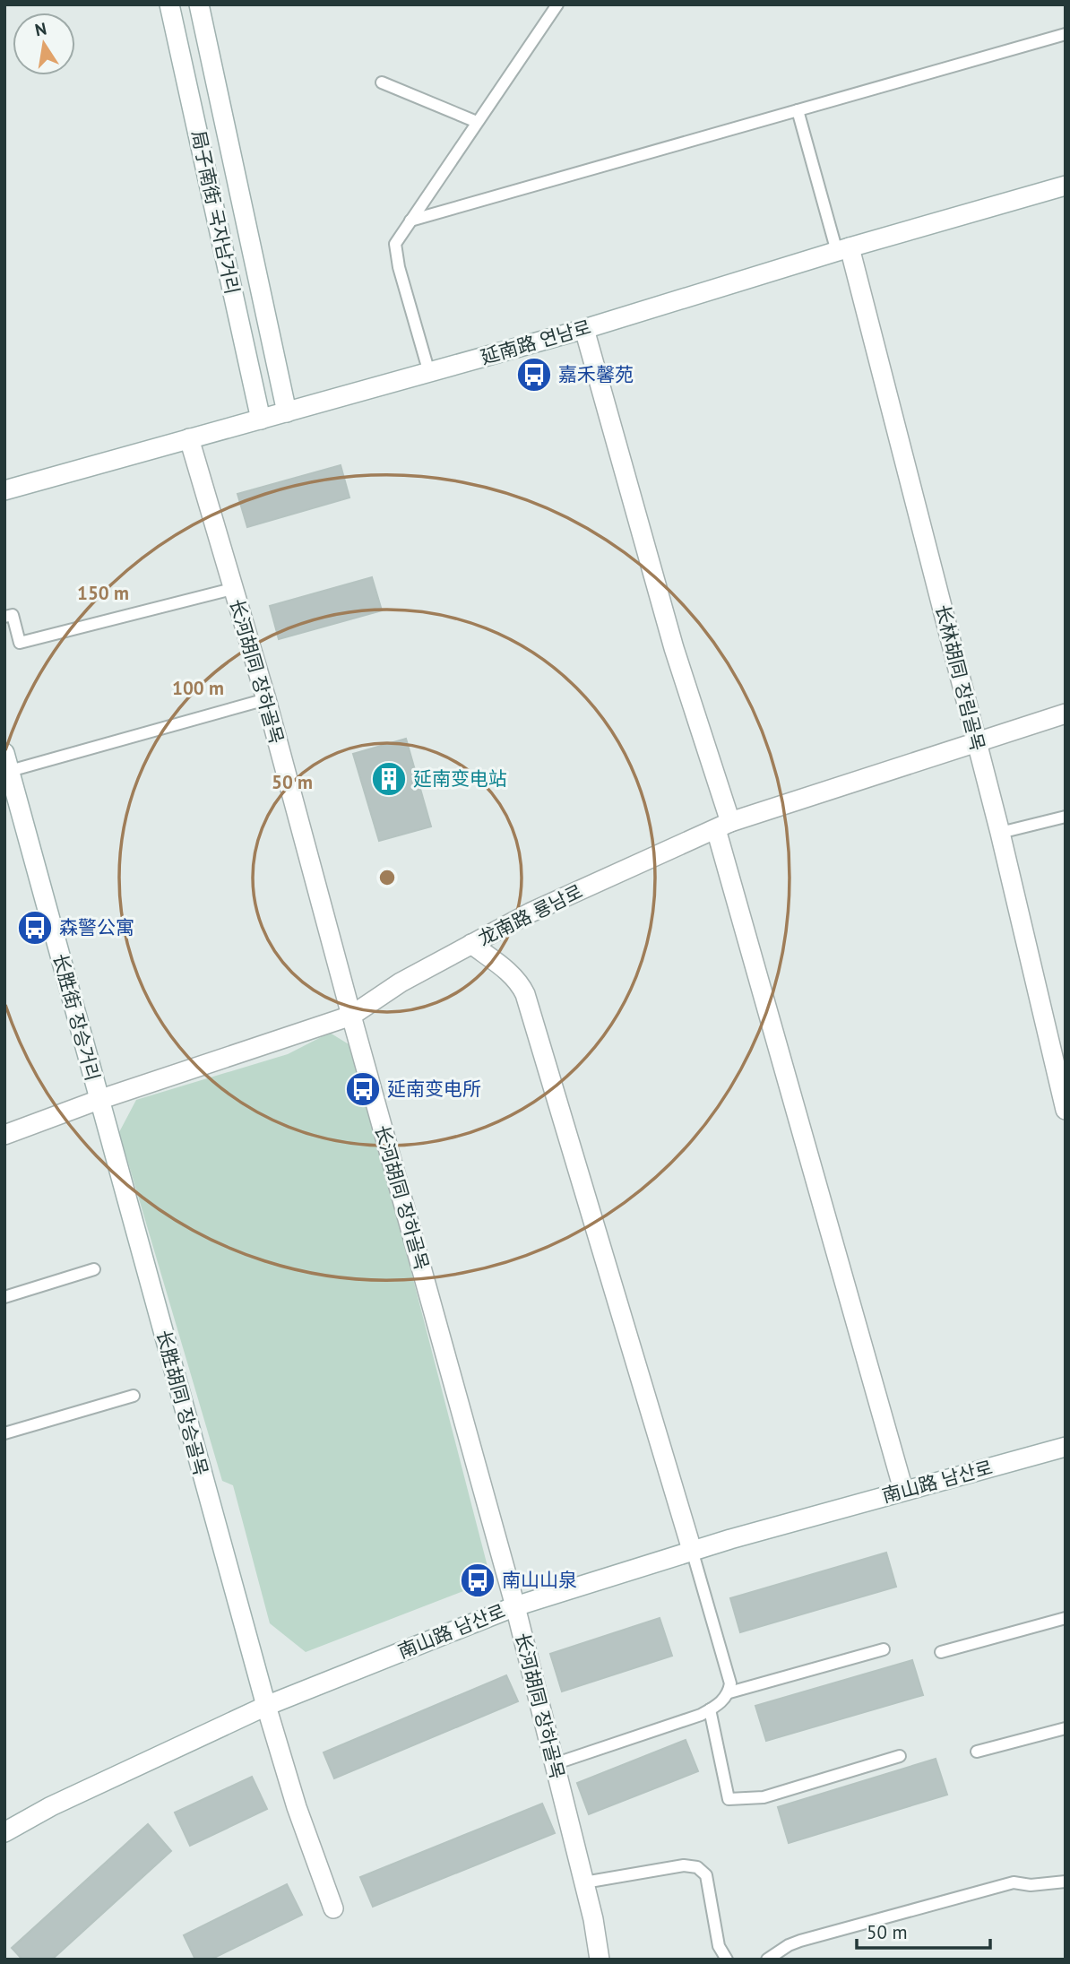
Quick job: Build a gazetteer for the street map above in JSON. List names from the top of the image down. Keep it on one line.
{"streets":{"street":["局子南街 국자남거리","延南路 연남로","长河胡同 장하골목","长林胡同 장림골목","龙南路 룡남로","长胜街 장승거리","长胜胡同 장승골목","南山路 남산로"]},"crossings":[["局子南街 국자남거리","延南路 연남로"],["延南路 연남로","长河胡同 장하골목"],["延南路 연남로","长林胡同 장림골목"],["长河胡同 장하골목","龙南路 룡남로"],["长河胡同 장하골목","南山路 남산로"],["长林胡同 장림골목","龙南路 룡남로"],["龙南路 룡남로","长胜街 장승거리"],["龙南路 룡남로","长胜胡同 장승골목"],["长胜街 장승거리","长胜胡同 장승골목"],["长胜胡同 장승골목","南山路 남산로"]],"places":{"bus stop":["嘉禾馨苑","森警公寓","延南变电所","南山山泉"],"building":["延南变电站"]},"scale_bar":"50 m","north":"top","rings":["150 m","100 m","50 m"]}
